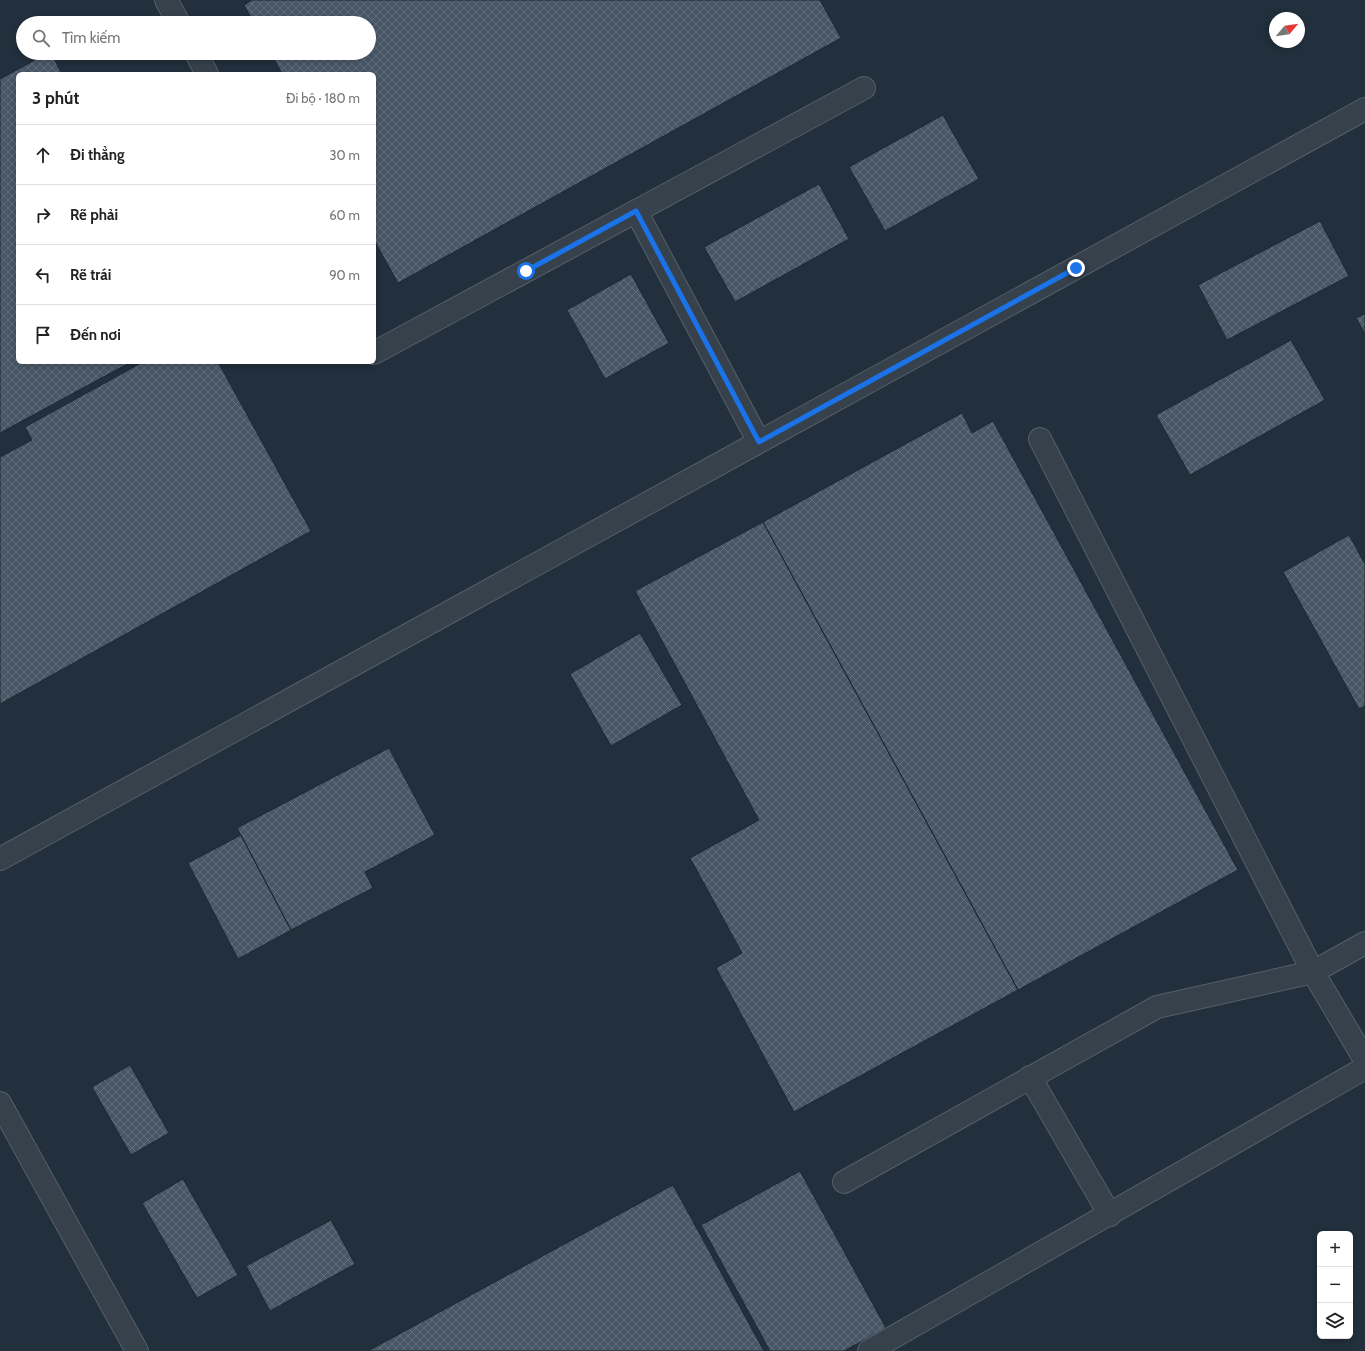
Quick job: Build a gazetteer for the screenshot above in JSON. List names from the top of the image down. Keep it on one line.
{"north":"top right","page":{"search":"Tìm kiếm","heading":["3 phút","Đi bộ · 180 m"],"list":[["Đi thẳng","30 m"],["Rẽ phải","60 m"],["Rẽ trái","90 m"],"Đến nơi"],"map_buttons":["+","−"]}}
